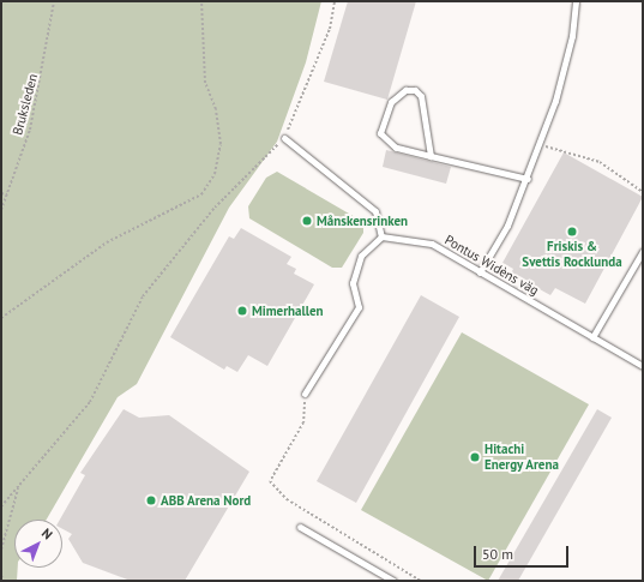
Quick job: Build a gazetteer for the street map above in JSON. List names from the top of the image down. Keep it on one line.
{"streets":{"lane":["Pontus Widèns väg"],"path":["Bruksleden"]},"places":["Månskensrinken","Friskis & Svettis Rocklunda","Mimerhallen","Hitachi Energy Arena","ABB Arena Nord"],"scale_bar":"50 m","north":"top right"}
